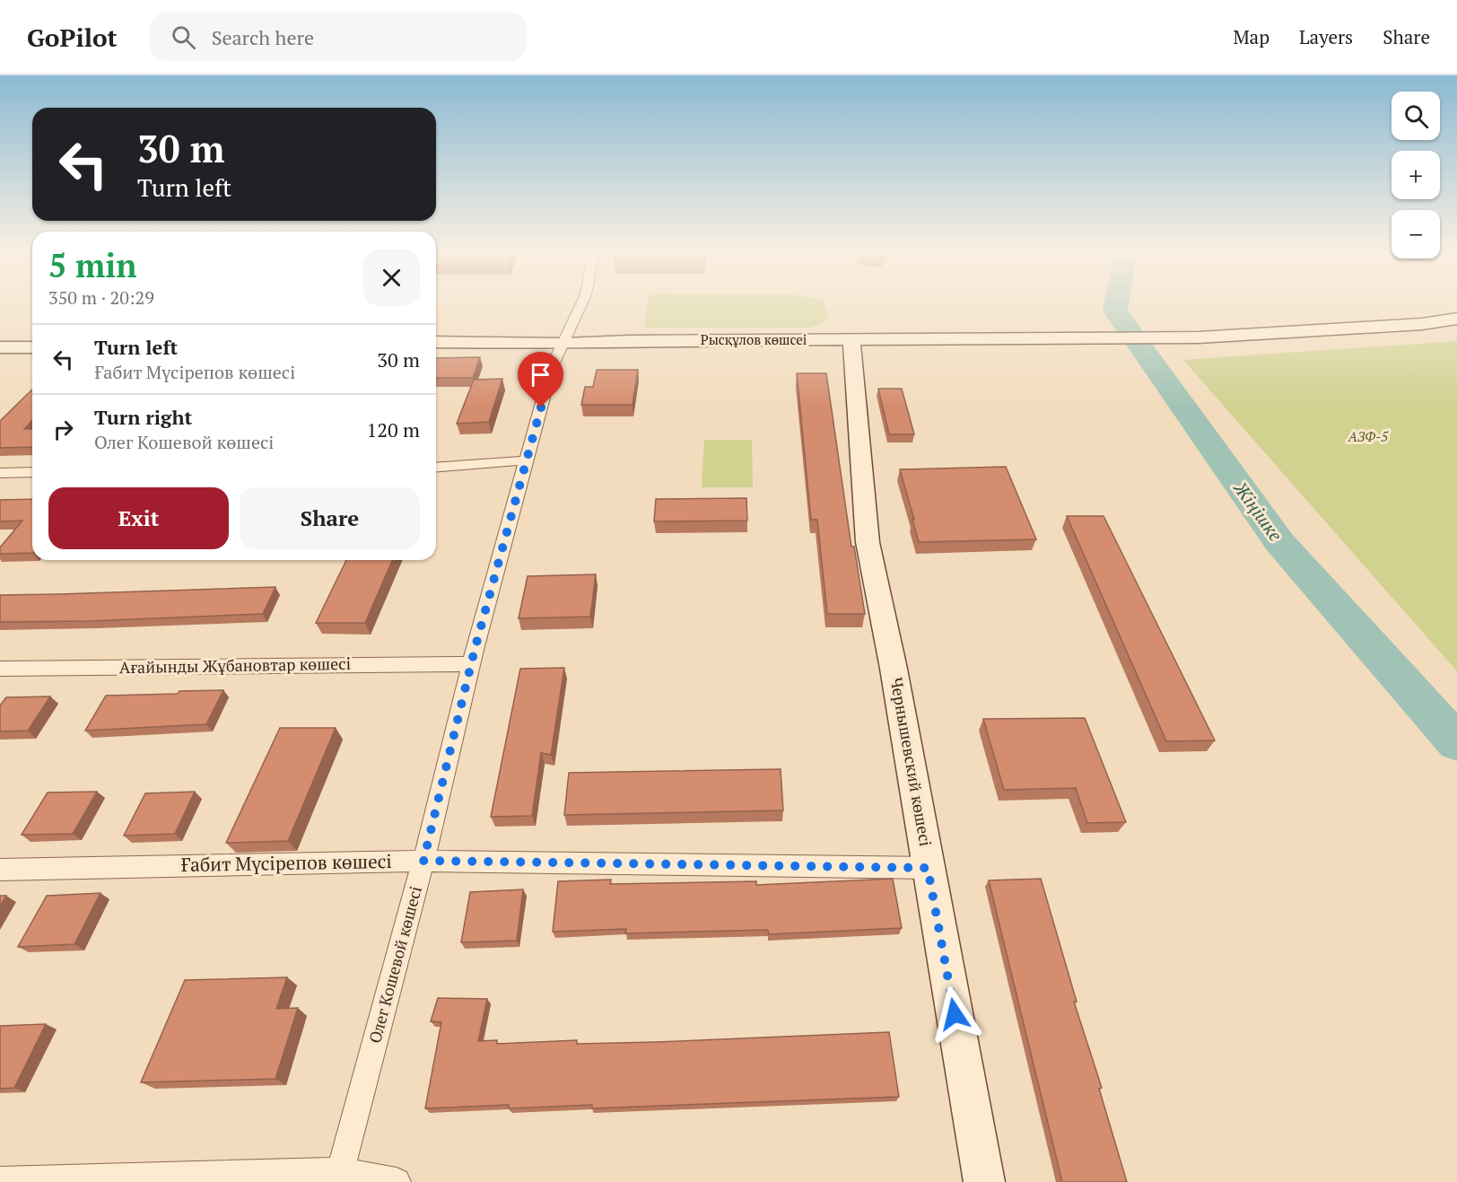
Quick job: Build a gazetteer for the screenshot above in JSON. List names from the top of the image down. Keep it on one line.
{"streets":{"street":["Рысқұлов көшсеі","Ағайынды Жұбановтар көшесі","Чернышевский көшесі","Ғабит Мүсірепов көшесі","Олег Кошевой көшесі"]},"crossings":[["Рысқұлов көшсеі","Чернышевский көшесі"],["Рысқұлов көшсеі","Олег Кошевой көшесі"],["Ағайынды Жұбановтар көшесі","Олег Кошевой көшесі"],["Чернышевский көшесі","Ғабит Мүсірепов көшесі"],["Ғабит Мүсірепов көшесі","Олег Кошевой көшесі"]],"water":["Жіңішке"],"parks":["АЗФ-5"],"page":{"header":"GoPilot","search":"Search here","nav":["Map","Layers","Share"],"map_buttons":["+","−"],"turn":["30 m","Turn left"],"heading":["5 min","350 m · 20:29"],"list":[{"name":"Turn left","note":"Ғабит Мүсірепов көшесі","value":"30 m"},{"name":"Turn right","note":"Олег Кошевой көшесі","value":"120 m"}],"buttons":["Exit","Share"]}}
